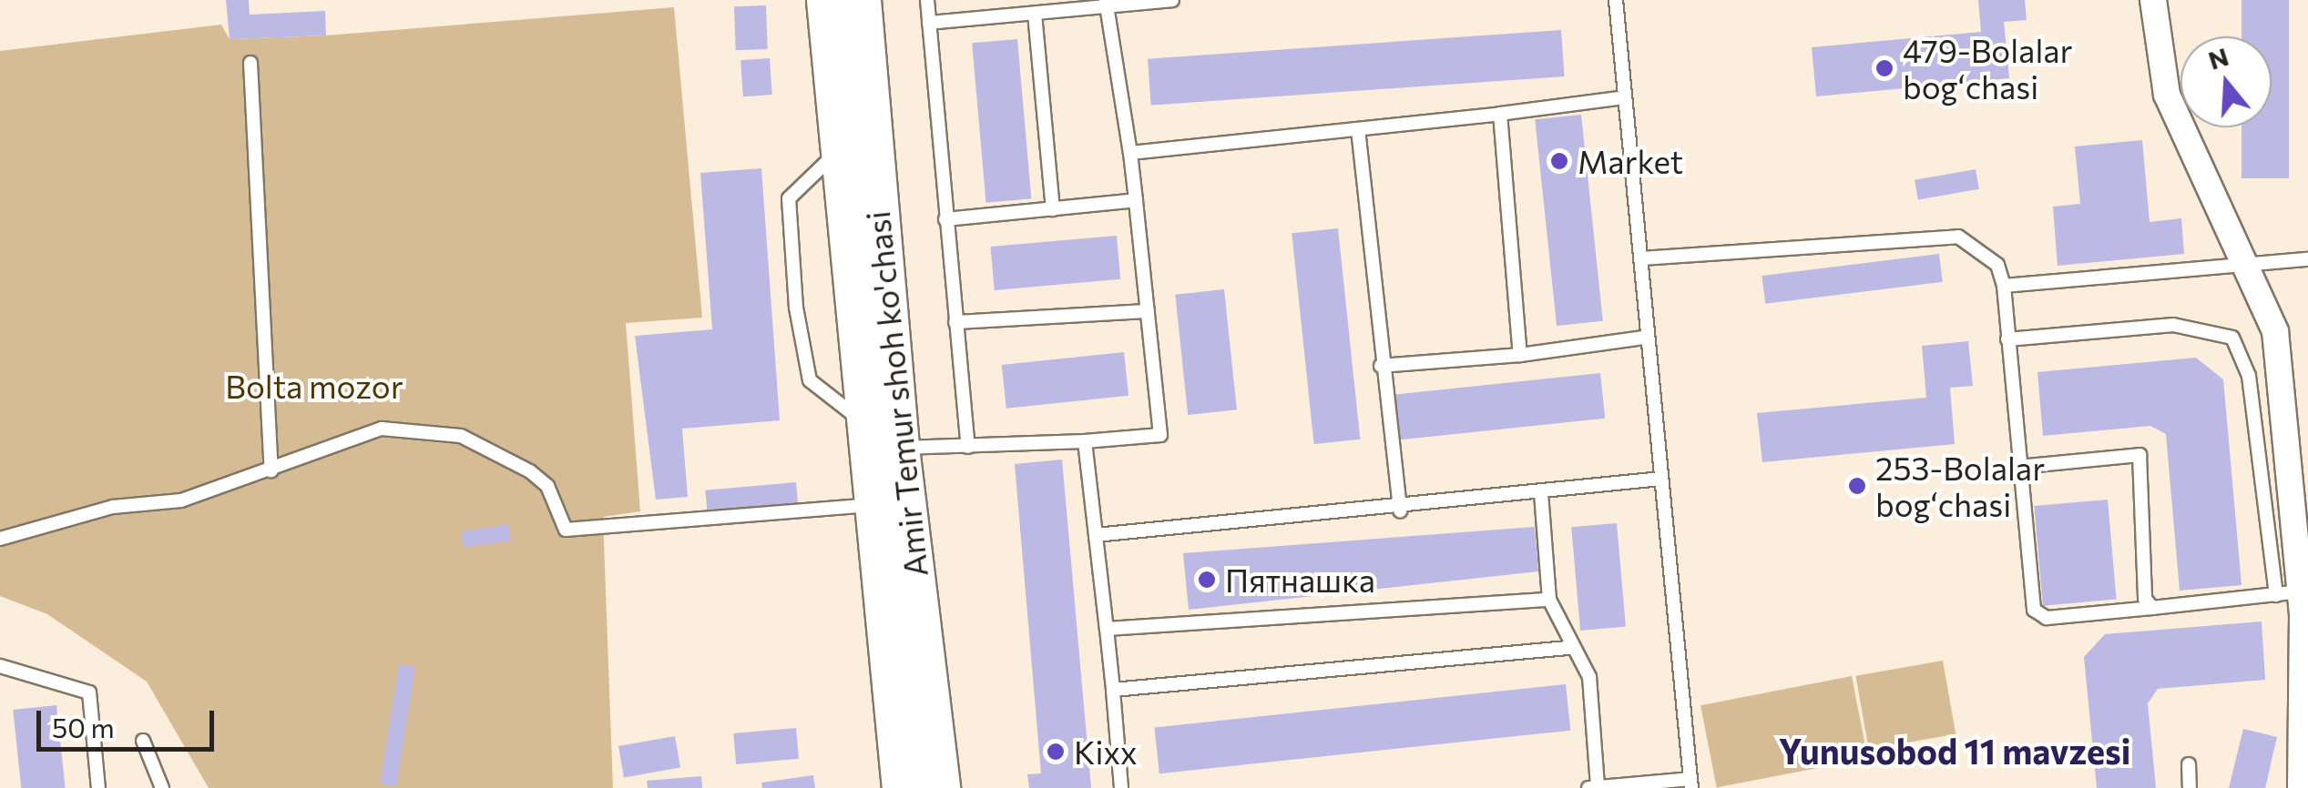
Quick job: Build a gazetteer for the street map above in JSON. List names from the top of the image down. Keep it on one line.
{"streets":{"main road":["Amir Temur shoh ko'chasi"]},"districts":["Yunusobod 11 mavzesi"],"parks":["Bolta mozor"],"places":["479-Bolalar bogʻchasi","Market","253-Bolalar bogʻchasi","Пятнашка","Kixx"],"scale_bar":"50 m","north":"top"}
